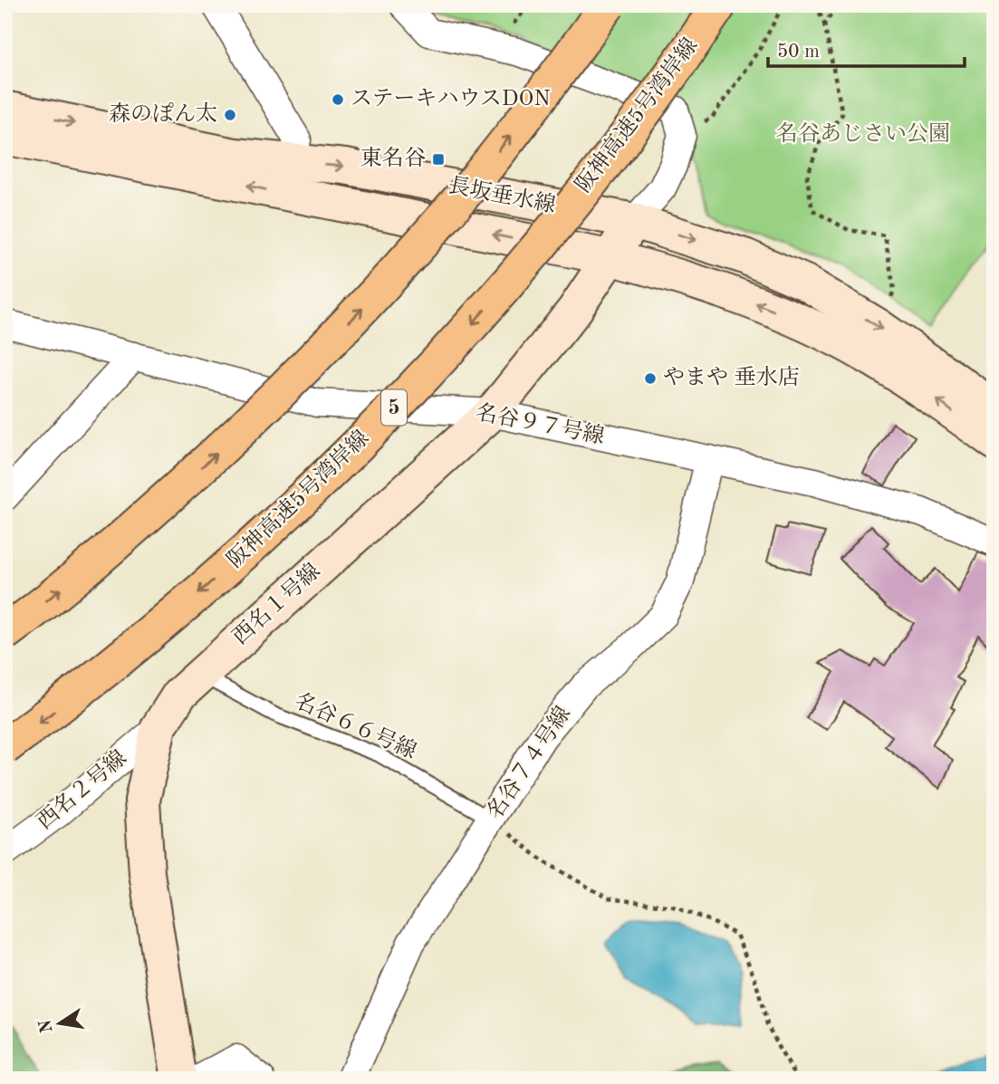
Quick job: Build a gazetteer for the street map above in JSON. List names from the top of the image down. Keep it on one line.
{"streets":{"highway":["阪神高速5号湾岸線","5"],"main road":["長坂垂水線","西名１号線"],"street":["名谷９７号線","名谷７４号線","西名２号線"],"lane":["名谷６６号線"]},"crossings":[["長坂垂水線","西名１号線"],["名谷９７号線","西名１号線"],["名谷９７号線","名谷７４号線"],["西名１号線","名谷６６号線"],["西名１号線","西名２号線"],["名谷６６号線","名谷７４号線"]],"parks":["名谷あじさい公園"],"places":{"other":["ステーキハウスDON","森のぽん太","やまや 垂水店"],"transit":["東名谷"]},"scale_bar":"50 m","north":"left"}
